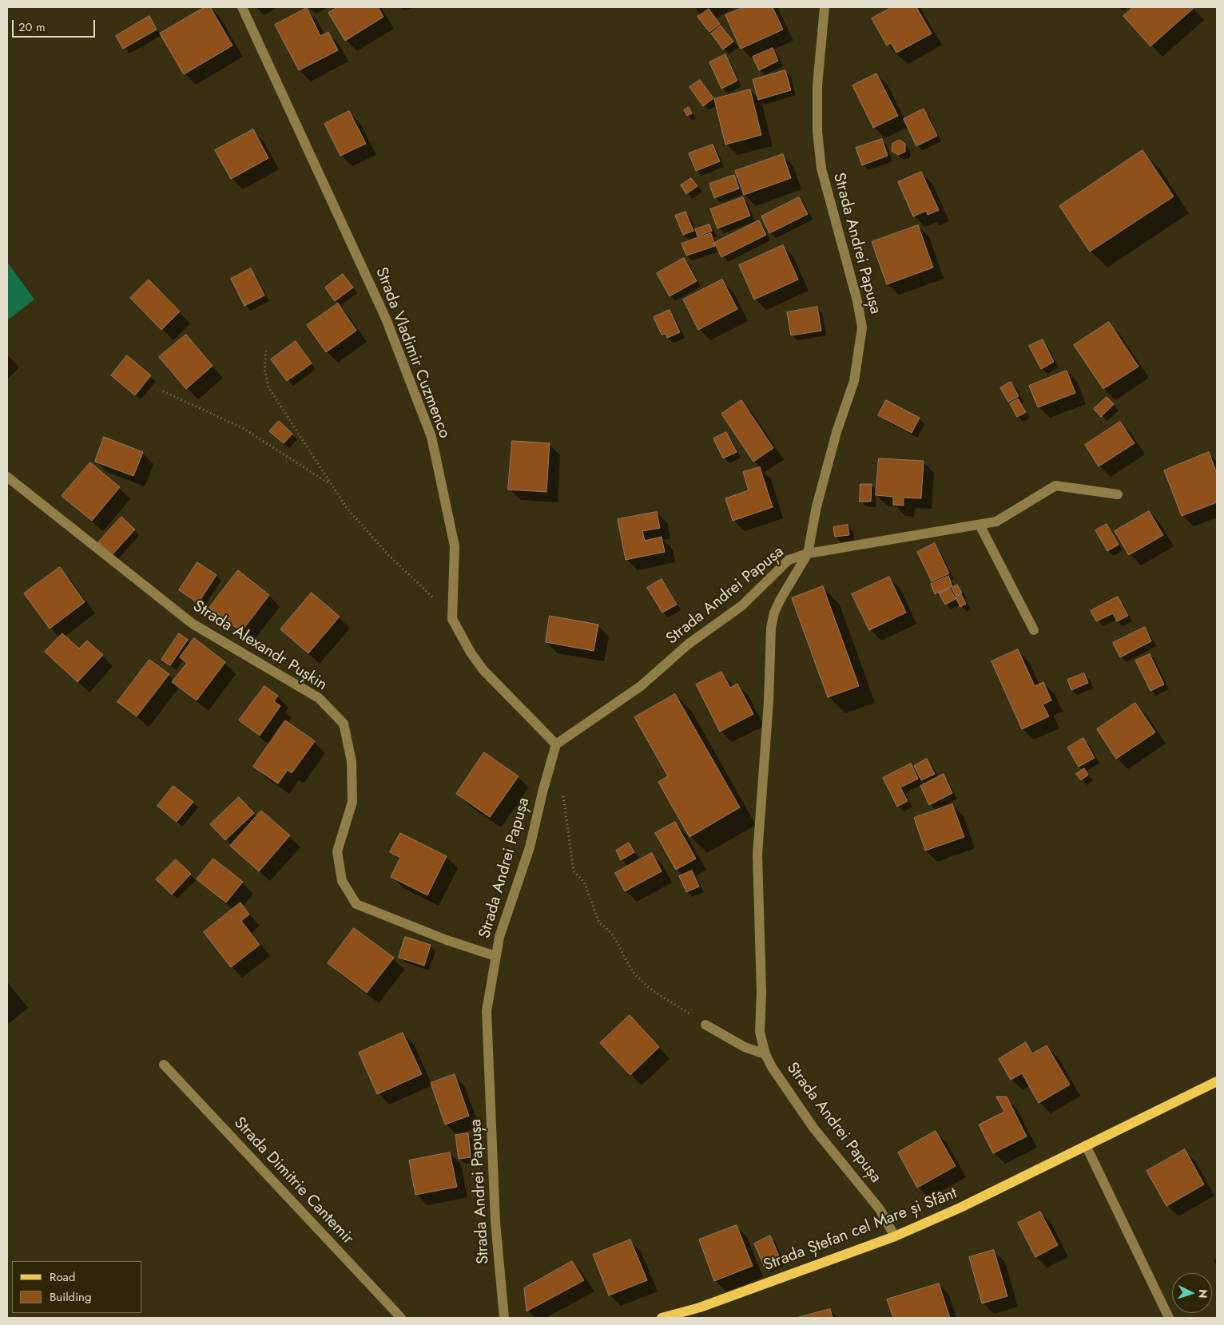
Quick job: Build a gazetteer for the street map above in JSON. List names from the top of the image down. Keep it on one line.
{"streets":{"main road":["Strada Ștefan cel Mare și Sfânt"],"street":["Strada Andrei Papușa","Strada Vladimir Cuzmenco","Strada Alexandr Pușkin","Strada Dimitrie Cantemir"]},"crossings":[["Strada Andrei Papușa","Strada Alexandr Pușkin"],["Strada Andrei Papușa","Strada Ștefan cel Mare și Sfânt"]],"legend":["Road","Building"],"scale_bar":"20 m","north":"right"}
